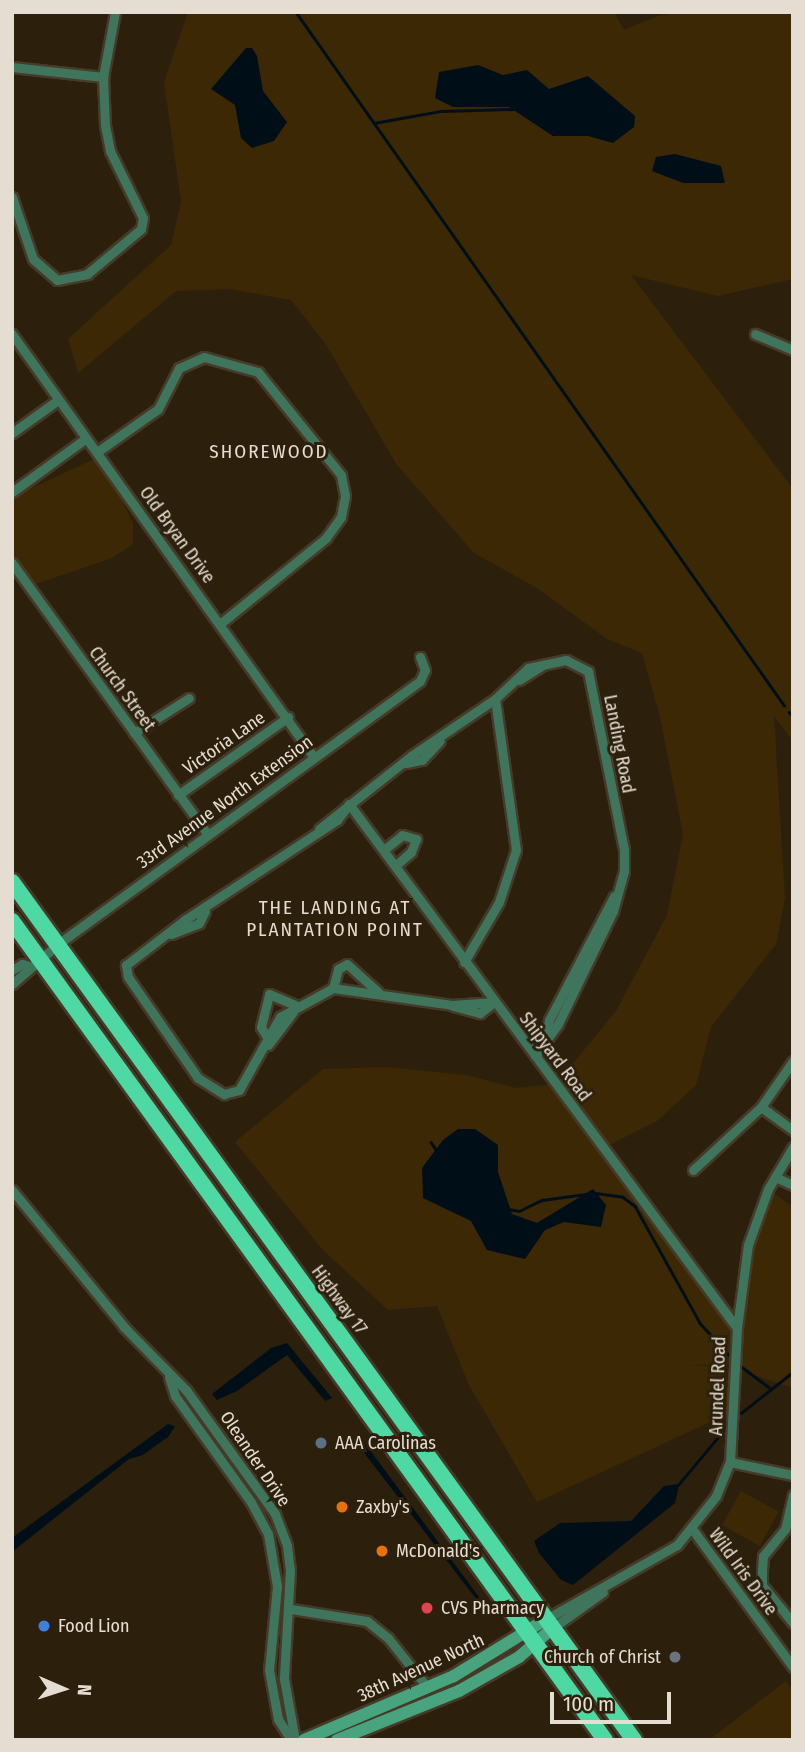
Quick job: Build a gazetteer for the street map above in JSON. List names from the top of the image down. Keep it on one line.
{"streets":{"highway":["Highway 17"],"main road":["38th Avenue North"],"street":["Old Bryan Drive","Church Street","Victoria Lane","Landing Road","33rd Avenue North Extension","Shipyard Road","Arundel Road","Oleander Drive","Wild Iris Drive"]},"crossings":[["Old Bryan Drive","Victoria Lane"],["Old Bryan Drive","33rd Avenue North Extension"],["Church Street","Victoria Lane"],["Church Street","33rd Avenue North Extension"],["Landing Road","Shipyard Road"],["33rd Avenue North Extension","Highway 17"],["Shipyard Road","Arundel Road"],["Highway 17","Arundel Road"],["Highway 17","38th Avenue North"],["Arundel Road","Wild Iris Drive"],["Arundel Road","38th Avenue North"]],"districts":["SHOREWOOD","THE LANDING AT PLANTATION POINT"],"places":["AAA Carolinas","Zaxby's","McDonald's","CVS Pharmacy","Food Lion","Church of Christ"],"scale_bar":"100 m","north":"right"}
